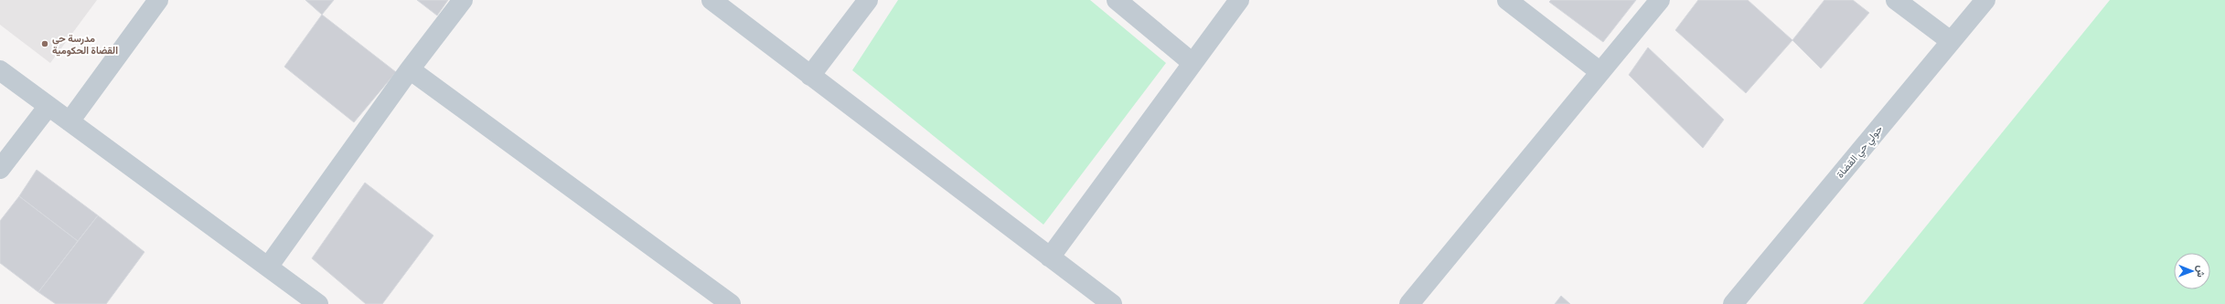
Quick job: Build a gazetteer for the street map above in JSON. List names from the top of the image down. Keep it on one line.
{"streets":{"street":["حولي حي القضاة"]},"places":["مدرسة حي القضاة الحكومية"],"north":"right"}
